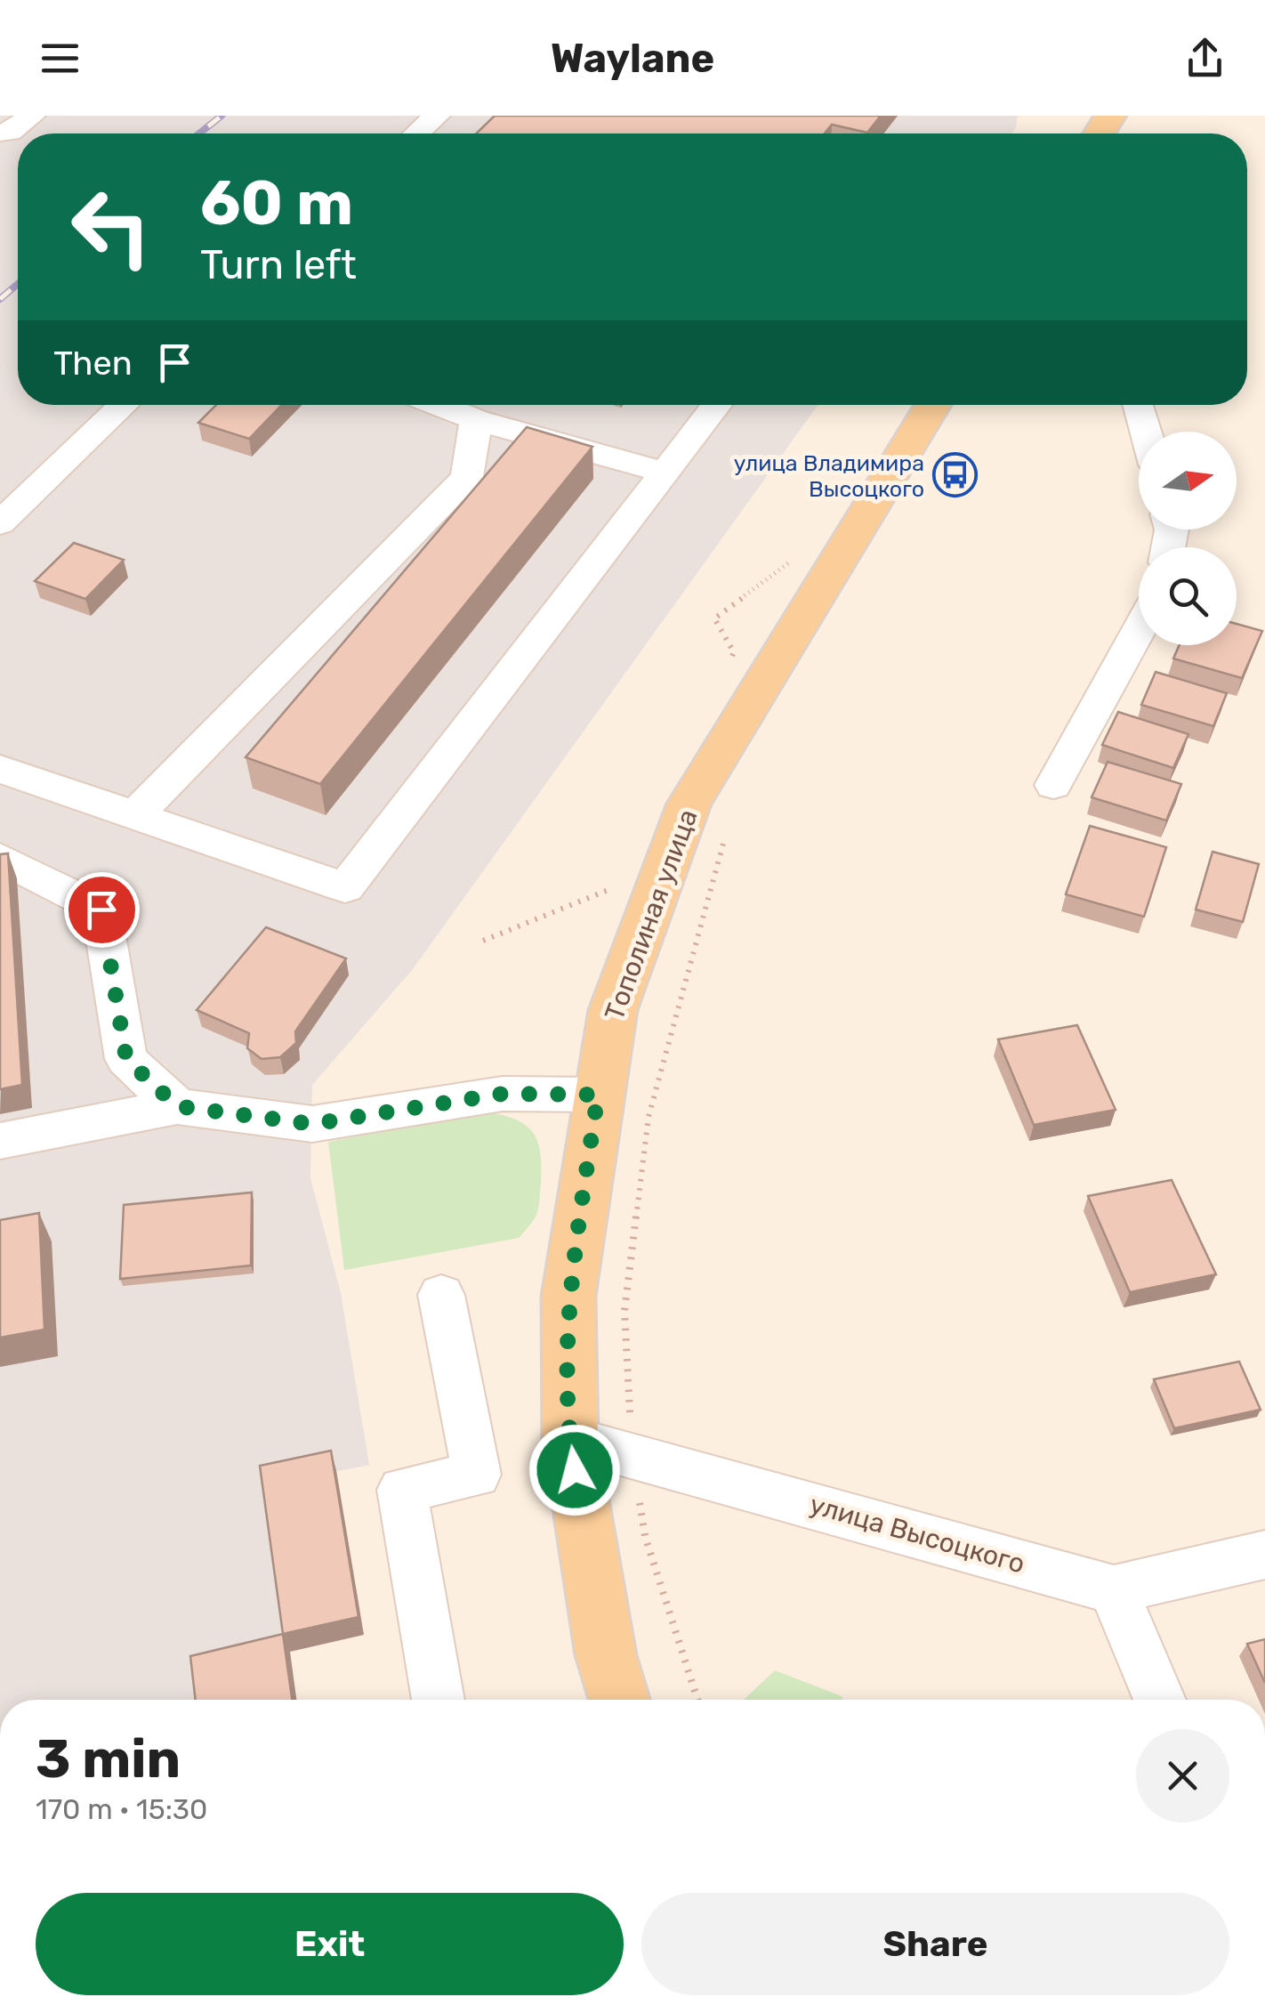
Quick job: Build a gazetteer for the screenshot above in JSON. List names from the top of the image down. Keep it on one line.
{"streets":{"main road":["Тополиная улица"],"street":["улица Высоцкого"]},"crossings":[["Тополиная улица","улица Высоцкого"]],"places":{"bus stop":["улица Владимира Высоцкого"]},"north":"right","page":{"header":"Waylane","turn":["60 m","Turn left"],"then":"Then","heading":["3 min","170 m · 15:30"],"buttons":["Exit","Share"]}}
